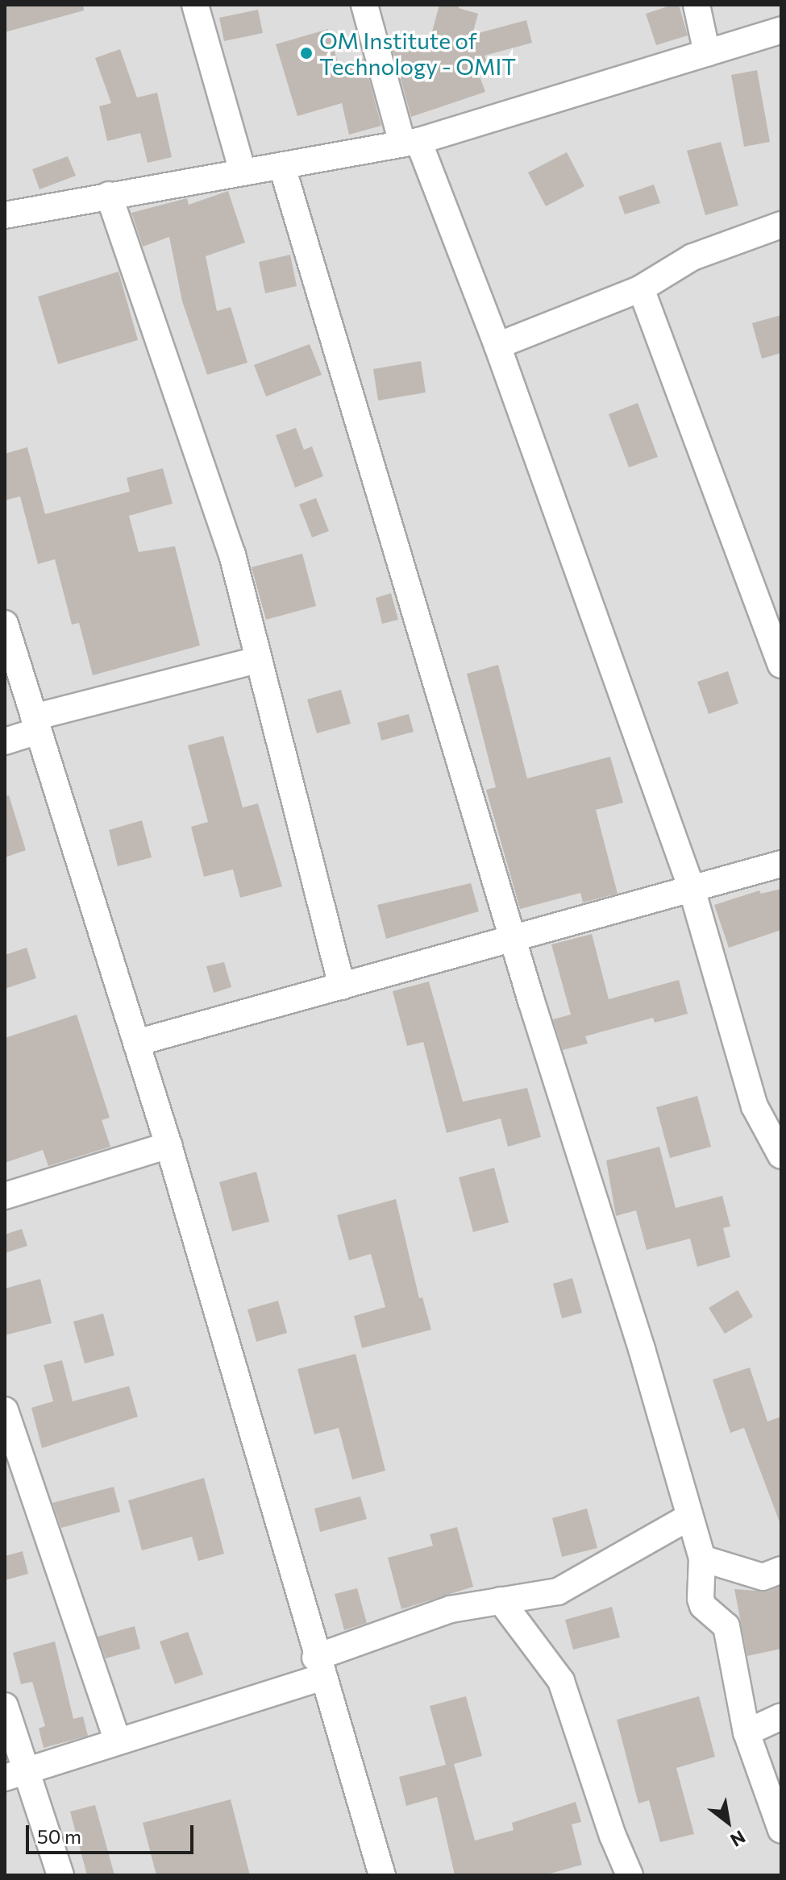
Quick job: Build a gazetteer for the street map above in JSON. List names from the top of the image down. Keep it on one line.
{"places":["OM Institute of Technology - OMIT"],"scale_bar":"50 m","north":"bottom right"}
